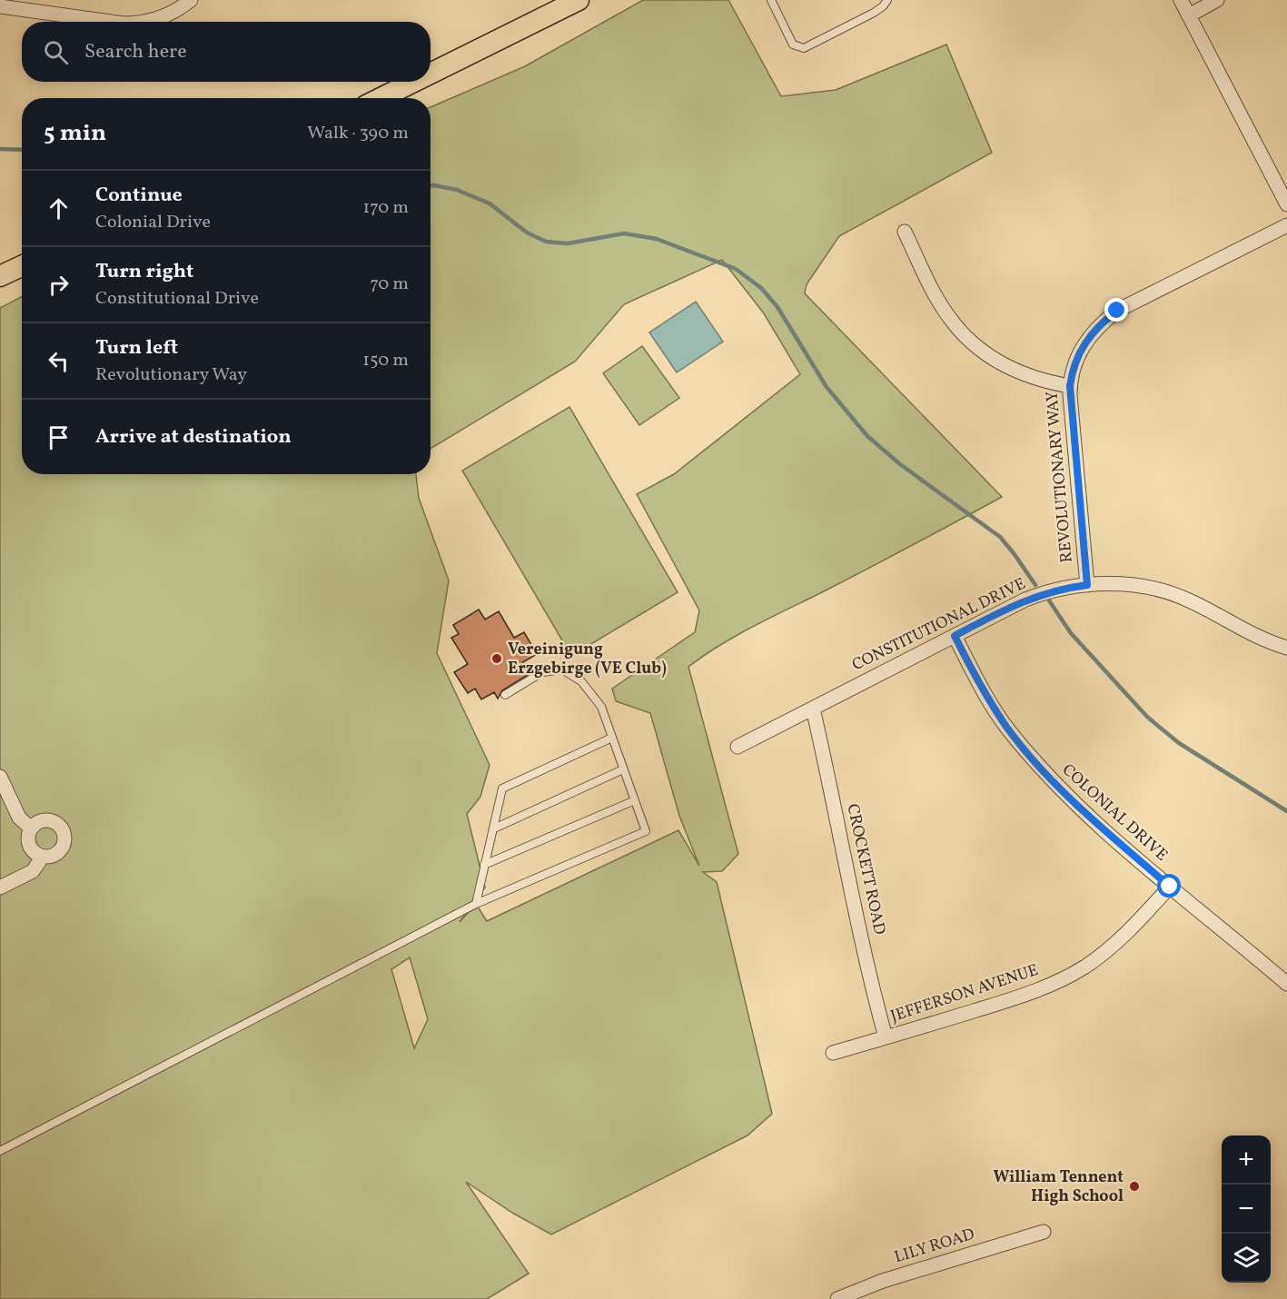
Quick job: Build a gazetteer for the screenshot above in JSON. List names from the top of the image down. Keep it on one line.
{"streets":{"street":["REVOLUTIONARY WAY","CONSTITUTIONAL DRIVE","COLONIAL DRIVE","CROCKETT ROAD","JEFFERSON AVENUE","LILY ROAD"]},"crossings":[["REVOLUTIONARY WAY","CONSTITUTIONAL DRIVE"],["CONSTITUTIONAL DRIVE","COLONIAL DRIVE"],["CONSTITUTIONAL DRIVE","CROCKETT ROAD"],["COLONIAL DRIVE","JEFFERSON AVENUE"],["CROCKETT ROAD","JEFFERSON AVENUE"]],"places":["Vereinigung Erzgebirge (VE Club)","William Tennent High School"],"page":{"search":"Search here","heading":["5 min","Walk · 390 m"],"list":[["Continue","Colonial Drive","170 m"],["Turn right","Constitutional Drive","70 m"],["Turn left","Revolutionary Way","150 m"],"Arrive at destination"],"map_buttons":["+","−"]}}
